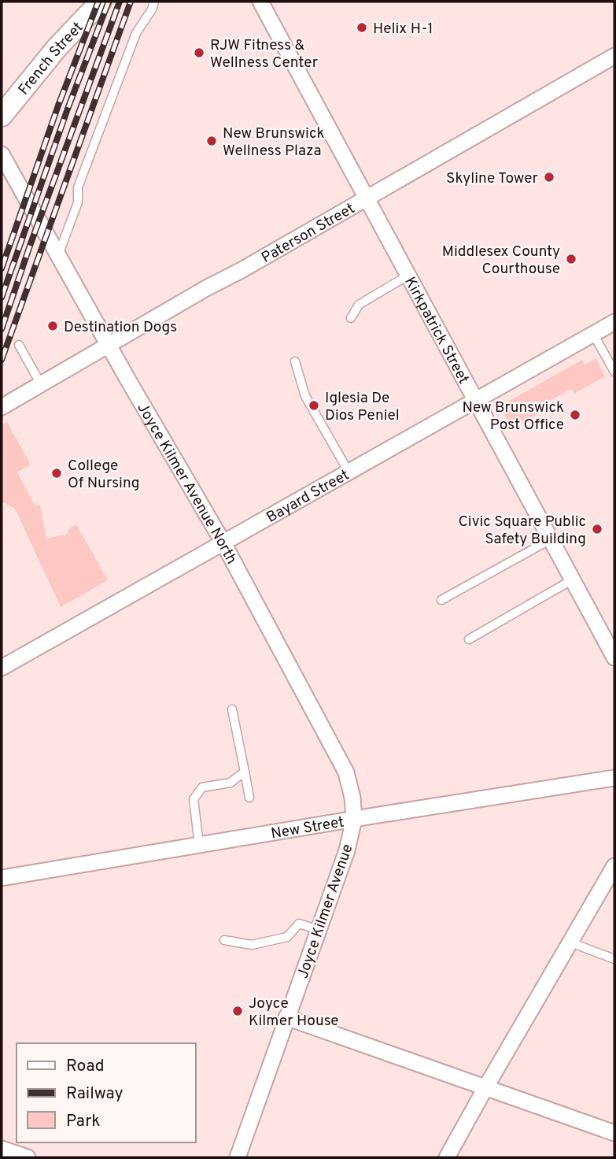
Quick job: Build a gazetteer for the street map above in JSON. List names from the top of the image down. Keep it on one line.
{"streets":{"main road":["French Street"],"street":["Paterson Street","Kirkpatrick Street","Joyce Kilmer Avenue North","Bayard Street","New Street","Joyce Kilmer Avenue"]},"crossings":[["Paterson Street","Kirkpatrick Street"],["Paterson Street","Joyce Kilmer Avenue North"],["Kirkpatrick Street","Bayard Street"],["Joyce Kilmer Avenue North","Bayard Street"],["Joyce Kilmer Avenue North","New Street"],["Joyce Kilmer Avenue North","Joyce Kilmer Avenue"],["New Street","Joyce Kilmer Avenue"]],"places":["Helix H-1","RJW Fitness & Wellness Center","New Brunswick Wellness Plaza","Skyline Tower","Middlesex County Courthouse","Destination Dogs","Iglesia De Dios Peniel","New Brunswick Post Office","College Of Nursing","Civic Square Public Safety Building","Joyce Kilmer House"],"legend":["Road","Railway","Park"]}
